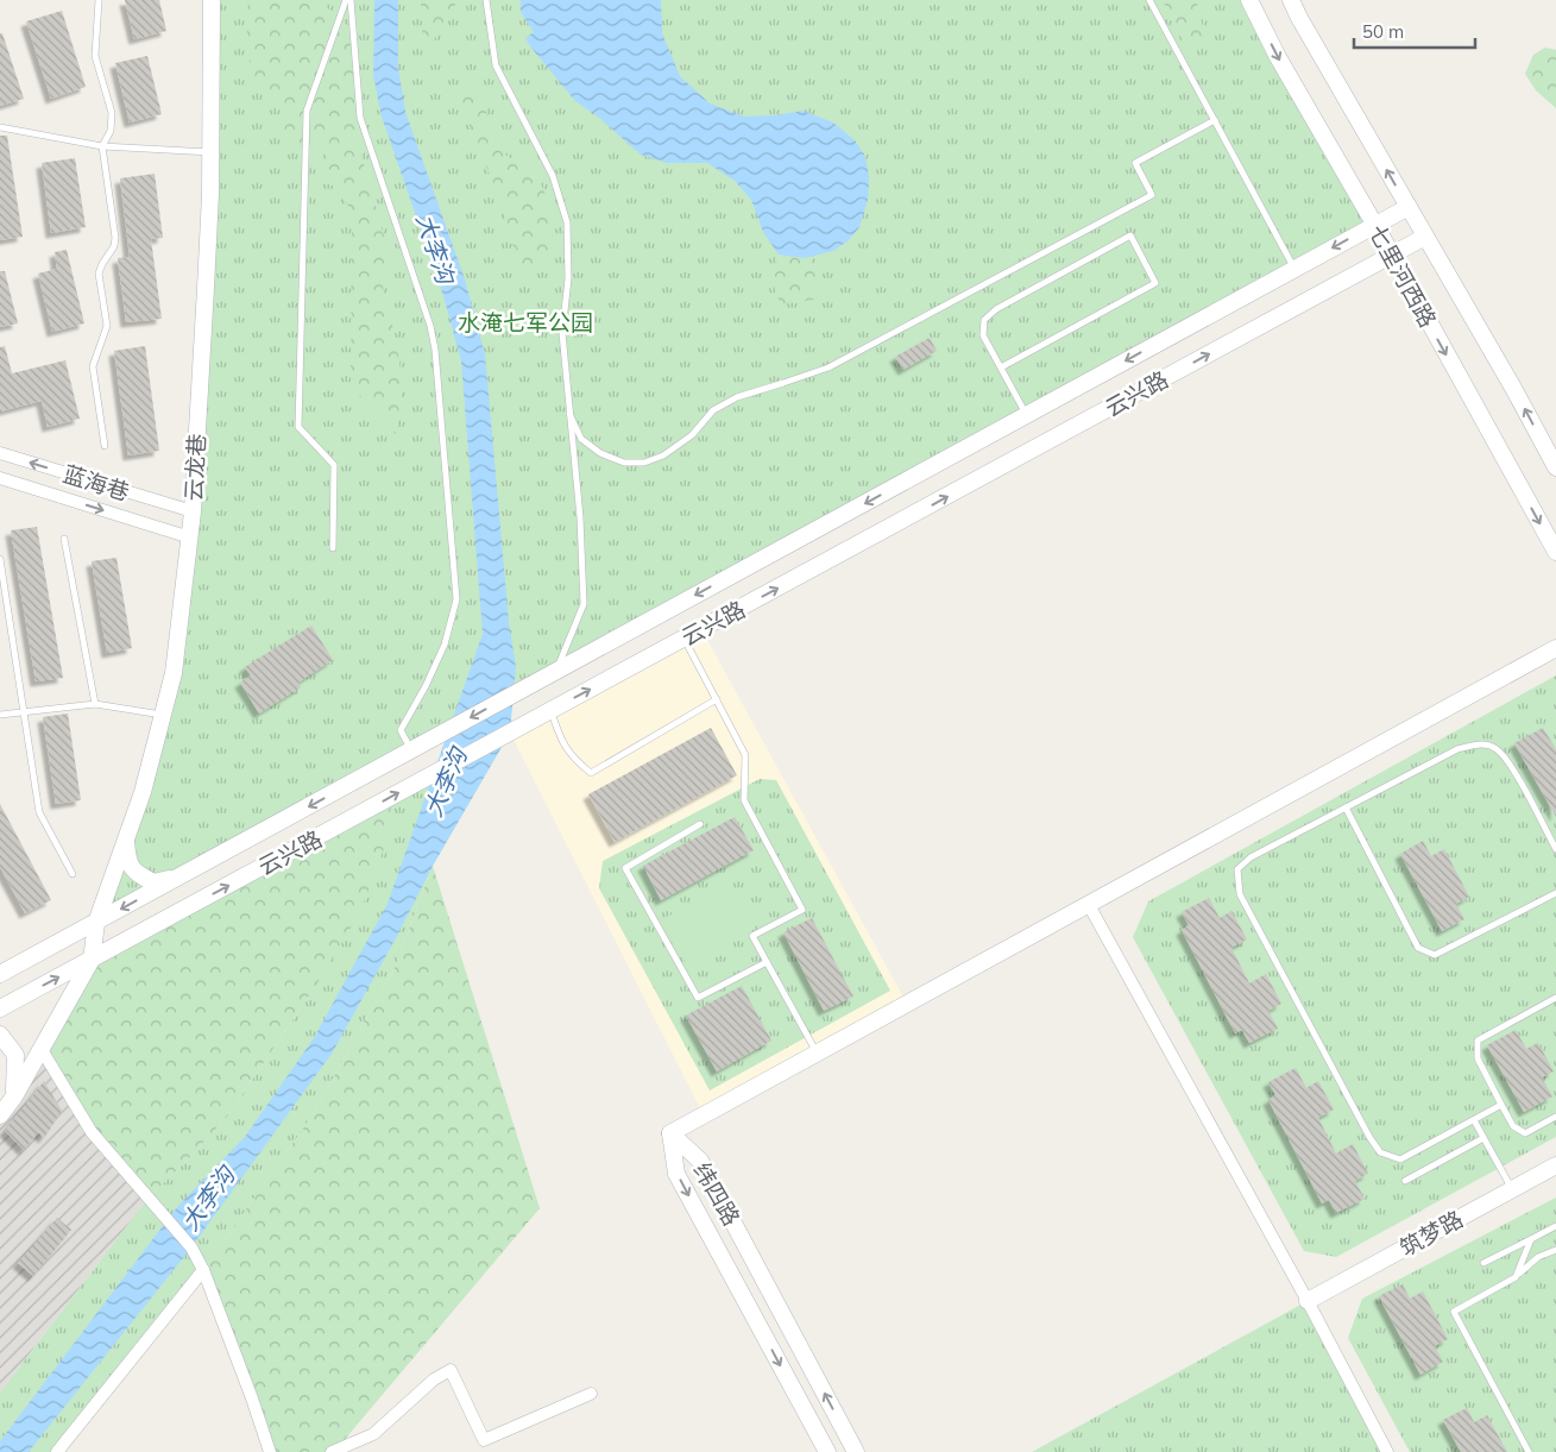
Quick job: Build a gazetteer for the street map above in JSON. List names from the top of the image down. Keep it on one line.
{"streets":{"street":["七里河西路","云兴路","云龙巷","蓝海巷","纬四路","筑梦路"]},"crossings":[["七里河西路","云兴路"],["云兴路","云龙巷"],["云龙巷","蓝海巷"]],"water":["大李沟"],"parks":["水淹七军公园"],"scale_bar":"50 m"}
